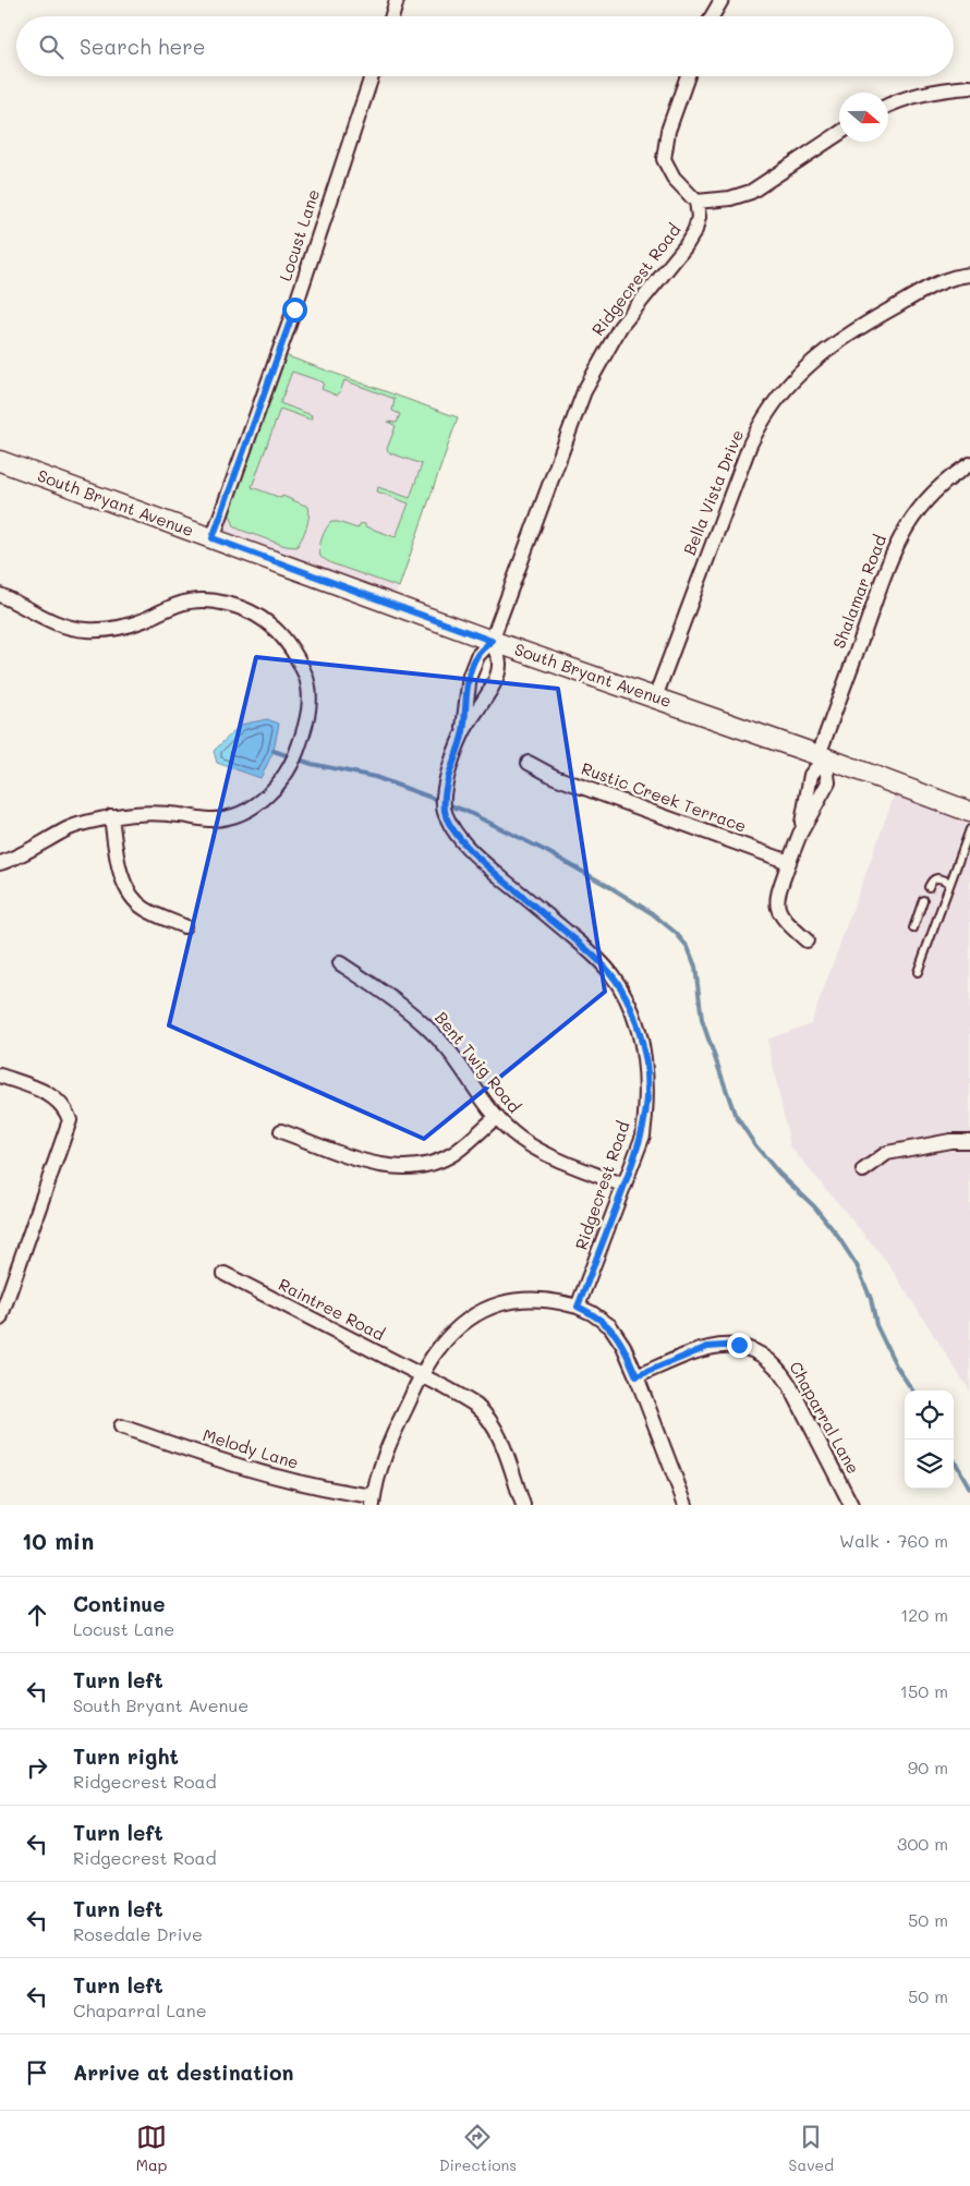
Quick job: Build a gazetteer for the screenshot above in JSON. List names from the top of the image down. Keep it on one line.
{"streets":{"street":["Locust Lane","Ridgecrest Road","Bella Vista Drive","South Bryant Avenue","Shalamar Road","Rustic Creek Terrace","Bent Twig Road","Raintree Road","Chaparral Lane","Melody Lane"]},"crossings":[["Locust Lane","South Bryant Avenue"],["Ridgecrest Road","South Bryant Avenue"],["Ridgecrest Road","Bent Twig Road"],["Bella Vista Drive","South Bryant Avenue"],["South Bryant Avenue","Shalamar Road"]],"north":"right","page":{"search":"Search here","heading":["10 min","Walk · 760 m"],"list":[["Continue","Locust Lane","120 m"],["Turn left","South Bryant Avenue","150 m"],["Turn right","Ridgecrest Road","90 m"],["Turn left","Ridgecrest Road","300 m"],["Turn left","Rosedale Drive","50 m"],["Turn left","Chaparral Lane","50 m"],"Arrive at destination"],"nav":["Map","Directions","Saved"]}}
